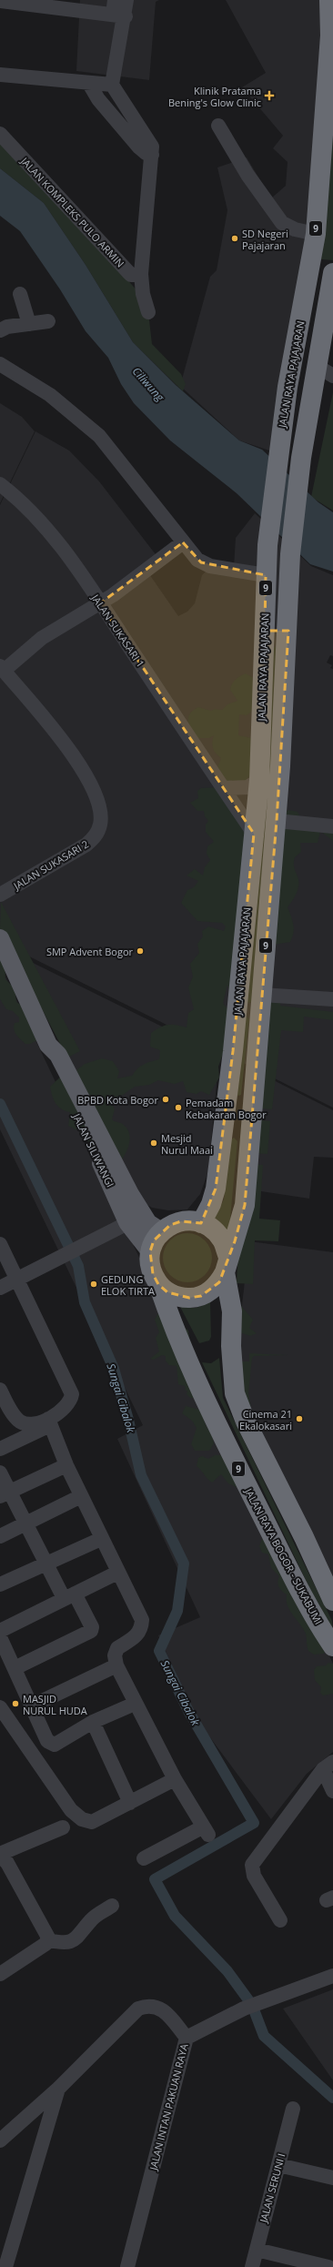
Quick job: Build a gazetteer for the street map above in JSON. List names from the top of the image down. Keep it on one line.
{"streets":{"highway":["9","JALAN RAYA PAJAJARAN","JALAN RAYA BOGOR - SUKABUMI"],"main road":["JALAN SILIWANGI"],"street":["JALAN KOMPLEKS PULO ARMIN","JALAN SUKASARI 1","JALAN SUKASARI 2","JALAN INTAN PAKUAN RAYA","JALAN SERUNI I"]},"crossings":[["9","JALAN RAYA PAJAJARAN"],["9","JALAN SILIWANGI"],["9","JALAN RAYA BOGOR - SUKABUMI"],["JALAN RAYA PAJAJARAN","JALAN SUKASARI 1"],["JALAN RAYA PAJAJARAN","JALAN SILIWANGI"],["JALAN RAYA PAJAJARAN","JALAN RAYA BOGOR - SUKABUMI"],["JALAN SILIWANGI","JALAN RAYA BOGOR - SUKABUMI"]],"water":["Ciliwung","Sungai Cibalok"],"places":{"health":["Klinik Pratama Bening's Glow Clinic"],"other":["SD Negeri Pajajaran","SMP Advent Bogor","BPBD Kota Bogor","Pemadam Kebakaran Bogor","Mesjid Nurul Maai","GEDUNG ELOK TIRTA","Cinema 21 Ekalokasari","MASJID NURUL HUDA"]}}
